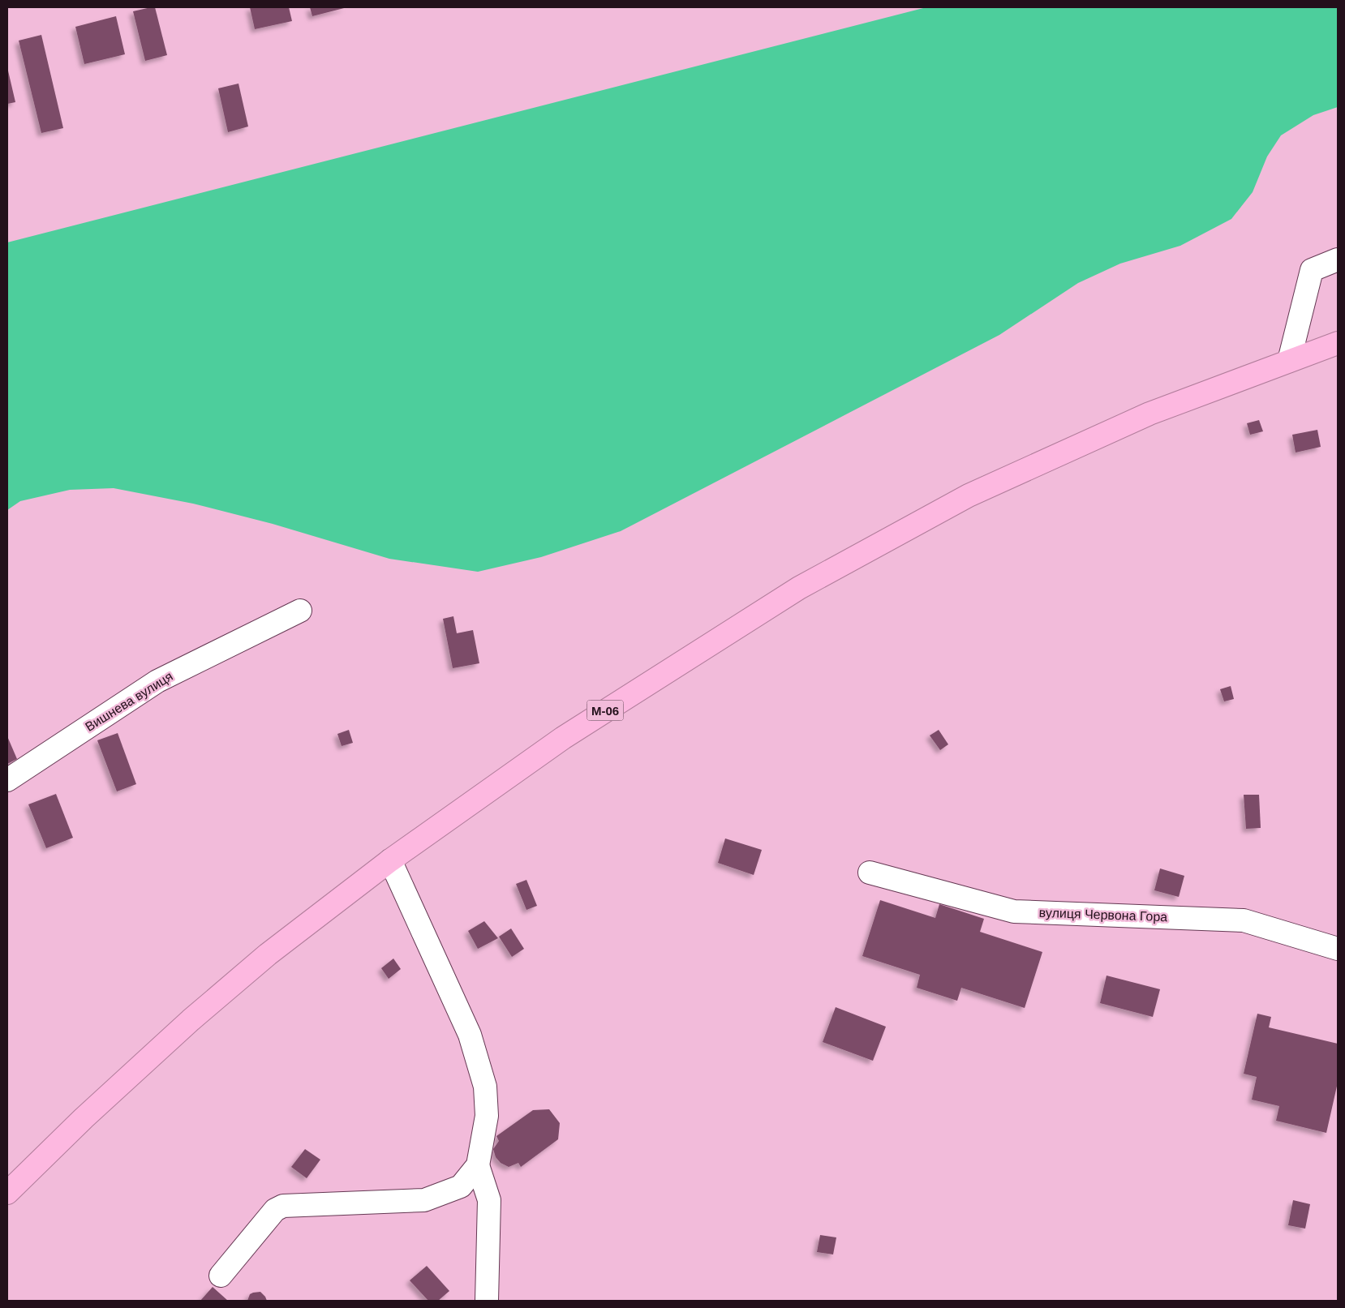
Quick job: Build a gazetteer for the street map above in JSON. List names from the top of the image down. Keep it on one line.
{"streets":{"highway":["М-06"],"street":["Вишнева вулиця","вулиця Червона Гора"]}}
